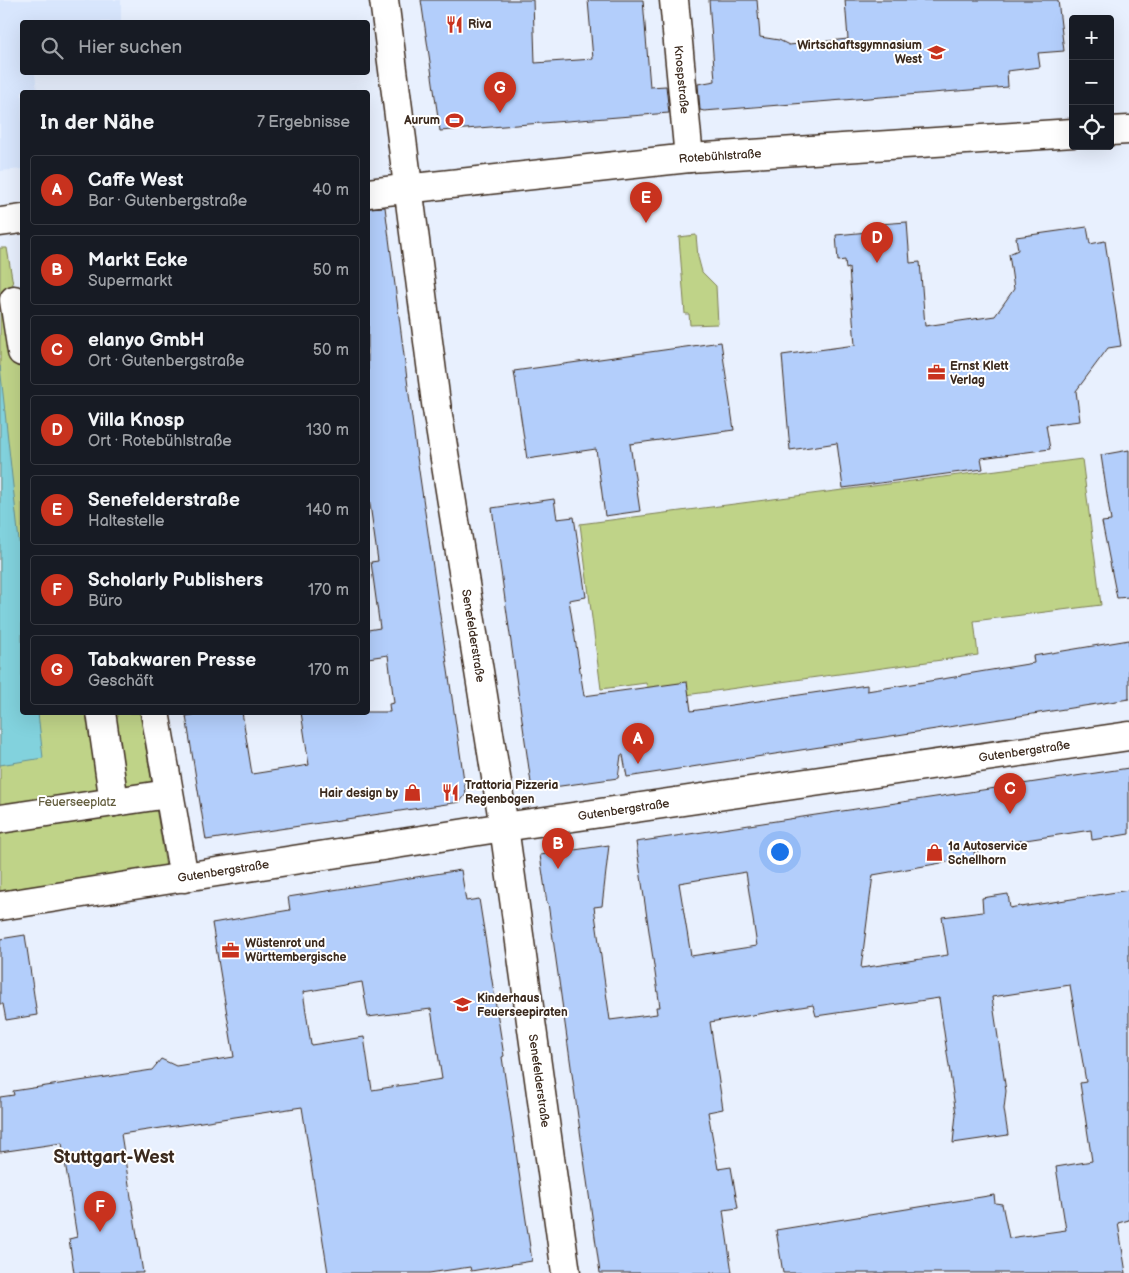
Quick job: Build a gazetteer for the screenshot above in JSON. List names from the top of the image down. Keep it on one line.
{"streets":{"street":["Knospstraße","Rotebühlstraße","Senefelderstraße","Gutenbergstraße"]},"crossings":[["Knospstraße","Rotebühlstraße"],["Rotebühlstraße","Senefelderstraße"],["Senefelderstraße","Gutenbergstraße"]],"districts":["Stuttgart-West"],"parks":["Feuerseeplatz"],"places":{"restaurant":["Riva","Trattoria Pizzeria Regenbogen"],"school or university":["Wirtschaftsgymnasium West","Kinderhaus Feuerseepiraten"],"sports":["Aurum"],"office":["Ernst Klett Verlag","Wüstenrot und Württembergische"],"shop":["Hair design by","1a Autoservice Schellhorn"]},"page":{"map_buttons":["+","−"],"search":"Hier suchen","pins":["G","E","D","A","C","B","F"],"heading":["In der Nähe","7 Ergebnisse"],"list":[{"mark":"A","name":"Caffe West","note":"Bar · Gutenbergstraße","value":"40 m"},{"mark":"B","name":"Markt Ecke","note":"Supermarkt","value":"50 m"},{"mark":"C","name":"elanyo GmbH","note":"Ort · Gutenbergstraße","value":"50 m"},{"mark":"D","name":"Villa Knosp","note":"Ort · Rotebühlstraße","value":"130 m"},{"mark":"E","name":"Senefelderstraße","note":"Haltestelle","value":"140 m"},{"mark":"F","name":"Scholarly Publishers","note":"Büro","value":"170 m"},{"mark":"G","name":"Tabakwaren Presse","note":"Geschäft","value":"170 m"}]}}
